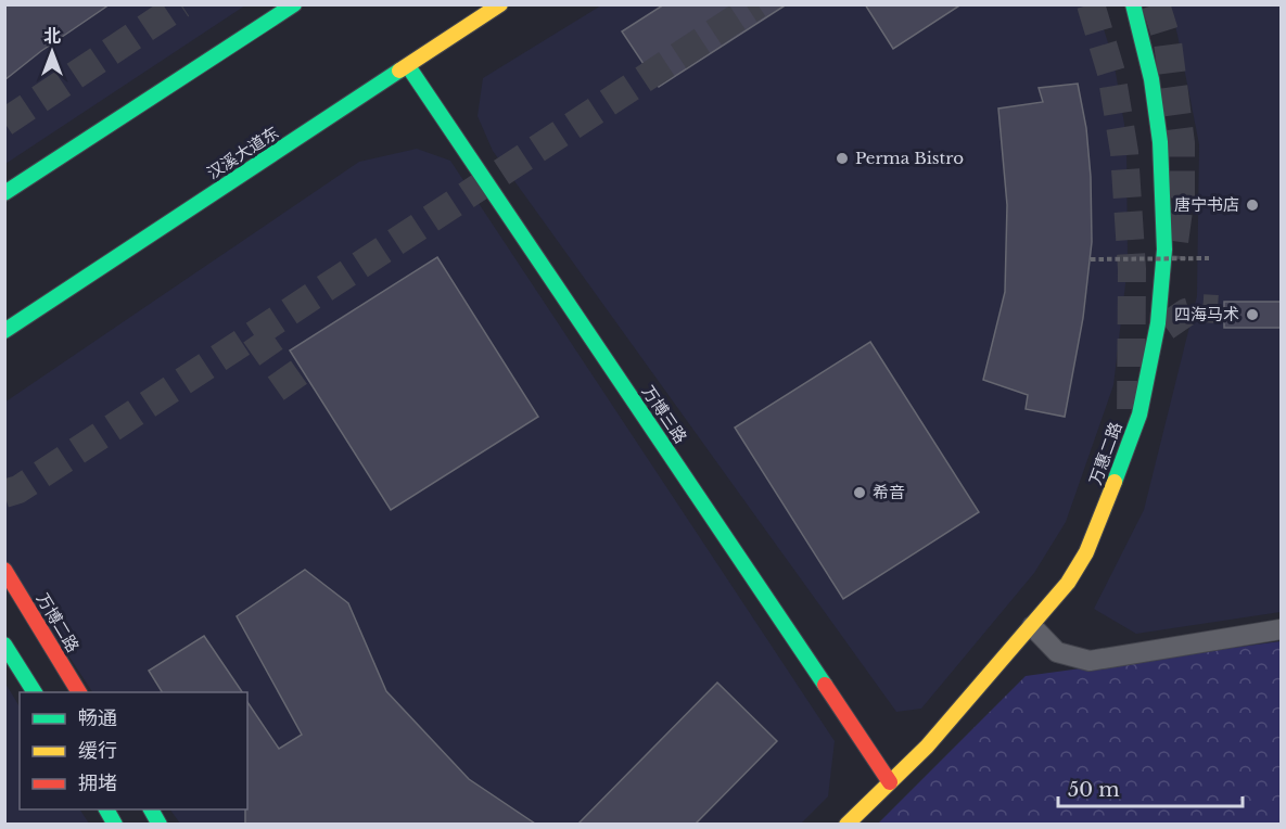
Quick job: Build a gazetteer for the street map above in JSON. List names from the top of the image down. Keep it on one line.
{"streets":{"street":["汉溪大道东","万博三路","万惠二路","万博二路"]},"crossings":[["汉溪大道东","万博三路"],["万博三路","万惠二路"]],"places":["Perma Bistro","唐宁书店","四海马术","希音"],"legend":["畅通","缓行","拥堵"],"scale_bar":"50 m","north":"top"}
